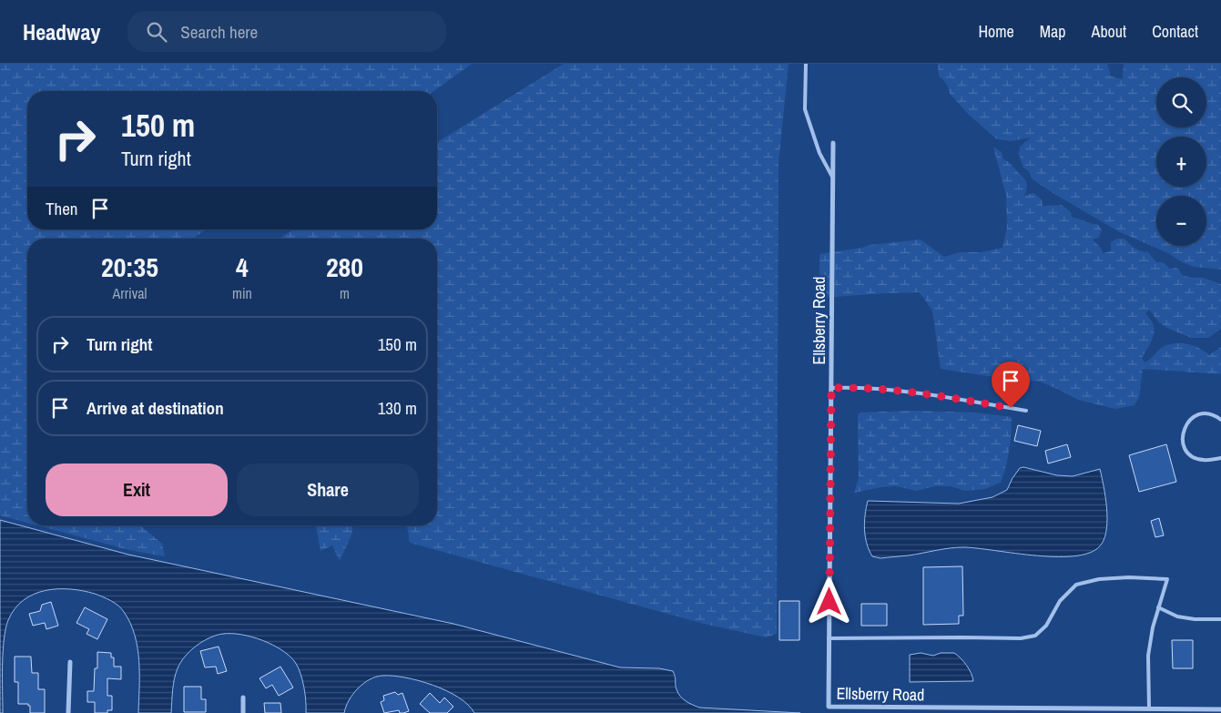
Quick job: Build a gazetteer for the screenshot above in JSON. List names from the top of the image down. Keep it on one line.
{"streets":{"street":["Ellsberry Road"]},"page":{"header":"Headway","search":"Search here","nav":["Home","Map","About","Contact"],"map_buttons":["+","−"],"turn":["150 m","Turn right"],"then":"Then","eta":["20:35","Arrival","4","min","280","m"],"list":[{"name":"Turn right","value":"150 m"},{"name":"Arrive at destination","value":"130 m"}],"buttons":["Exit","Share"]}}
